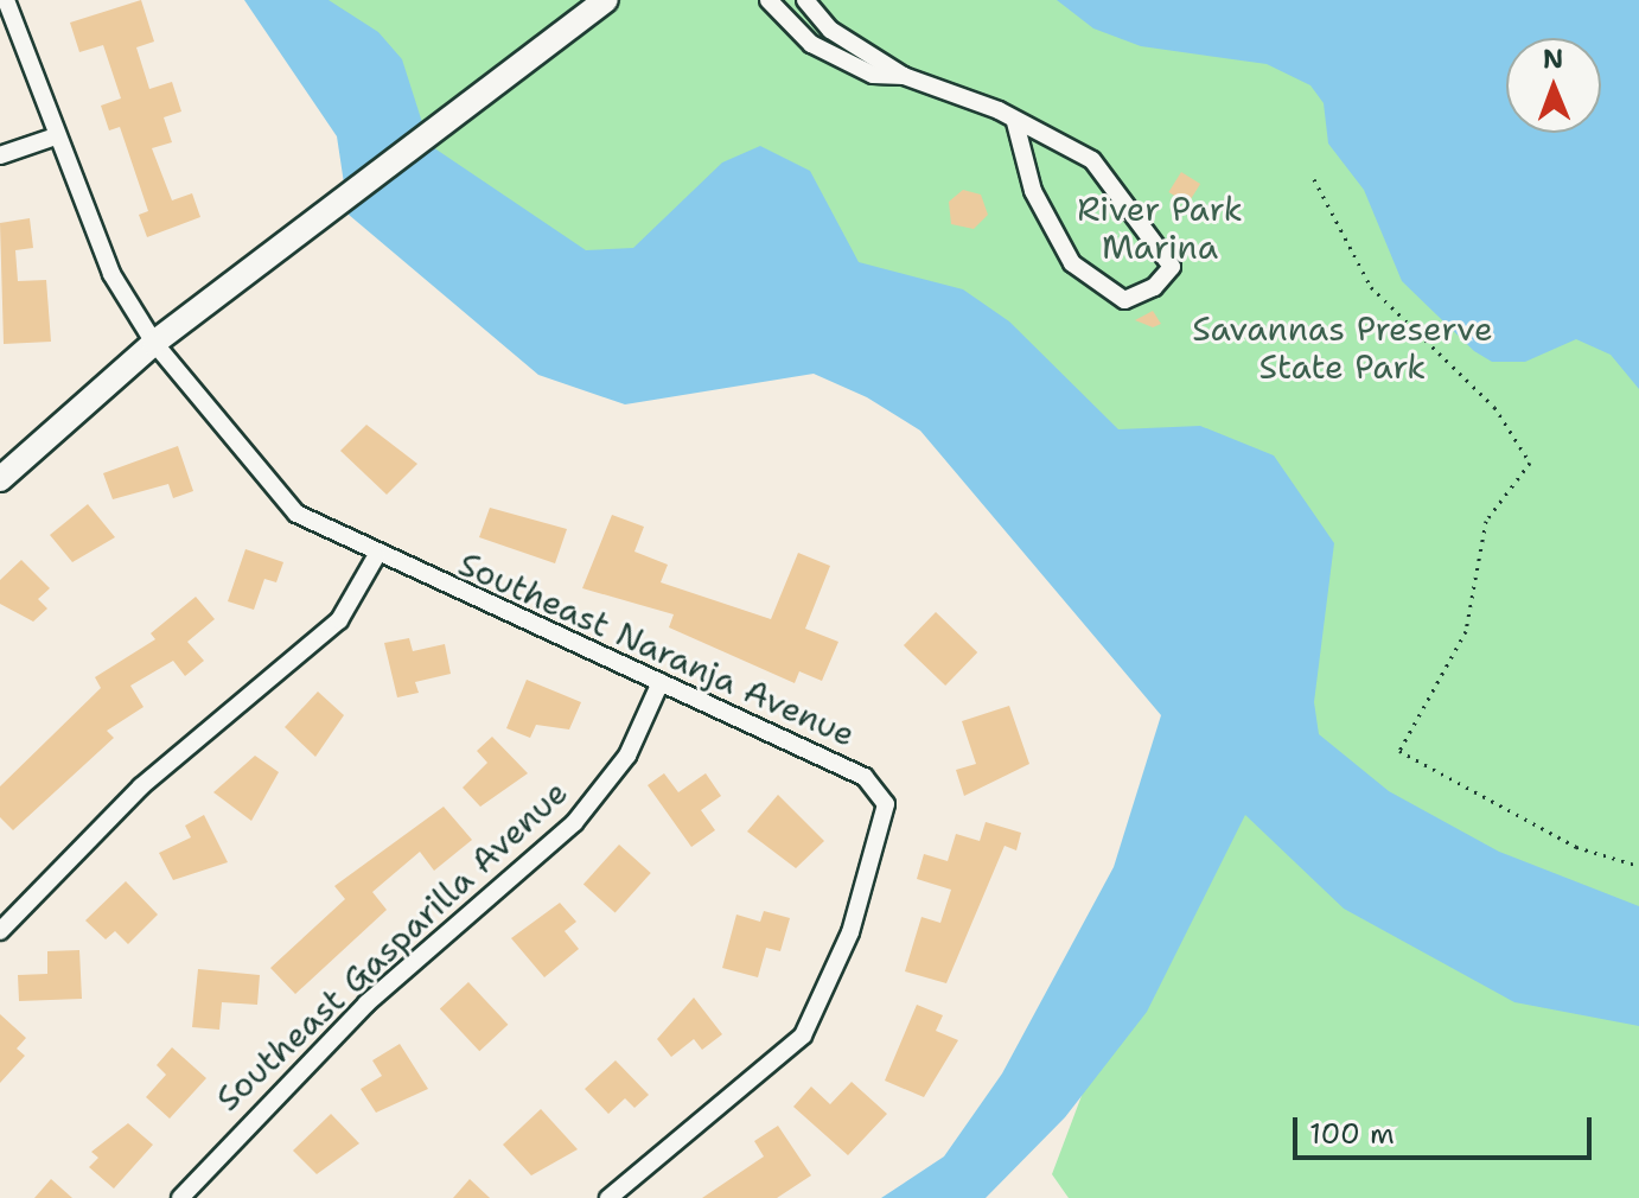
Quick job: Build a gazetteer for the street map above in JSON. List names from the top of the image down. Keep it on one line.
{"streets":{"street":["Southeast Naranja Avenue","Southeast Gasparilla Avenue"]},"crossings":[["Southeast Naranja Avenue","Southeast Gasparilla Avenue"]],"parks":["River Park Marina","Savannas Preserve State Park"],"scale_bar":"100 m","north":"top"}
